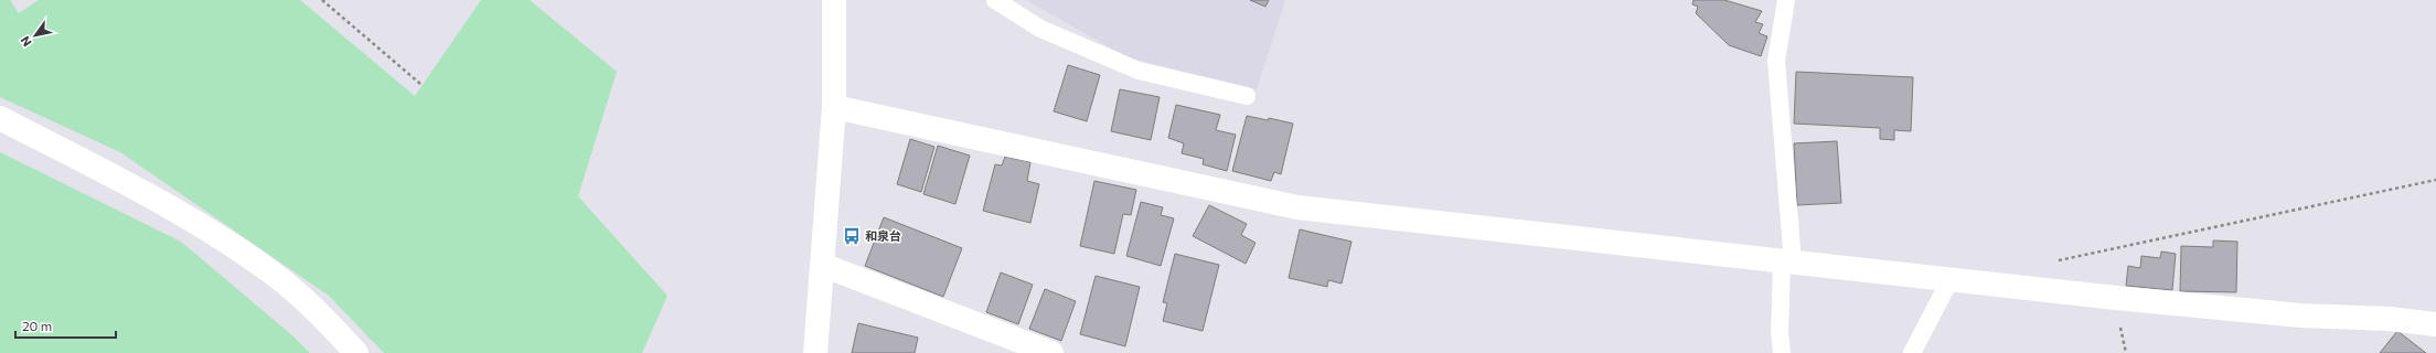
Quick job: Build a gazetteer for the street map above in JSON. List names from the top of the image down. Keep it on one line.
{"places":{"bus stop":["和泉台"]},"scale_bar":"20 m","north":"bottom left"}
